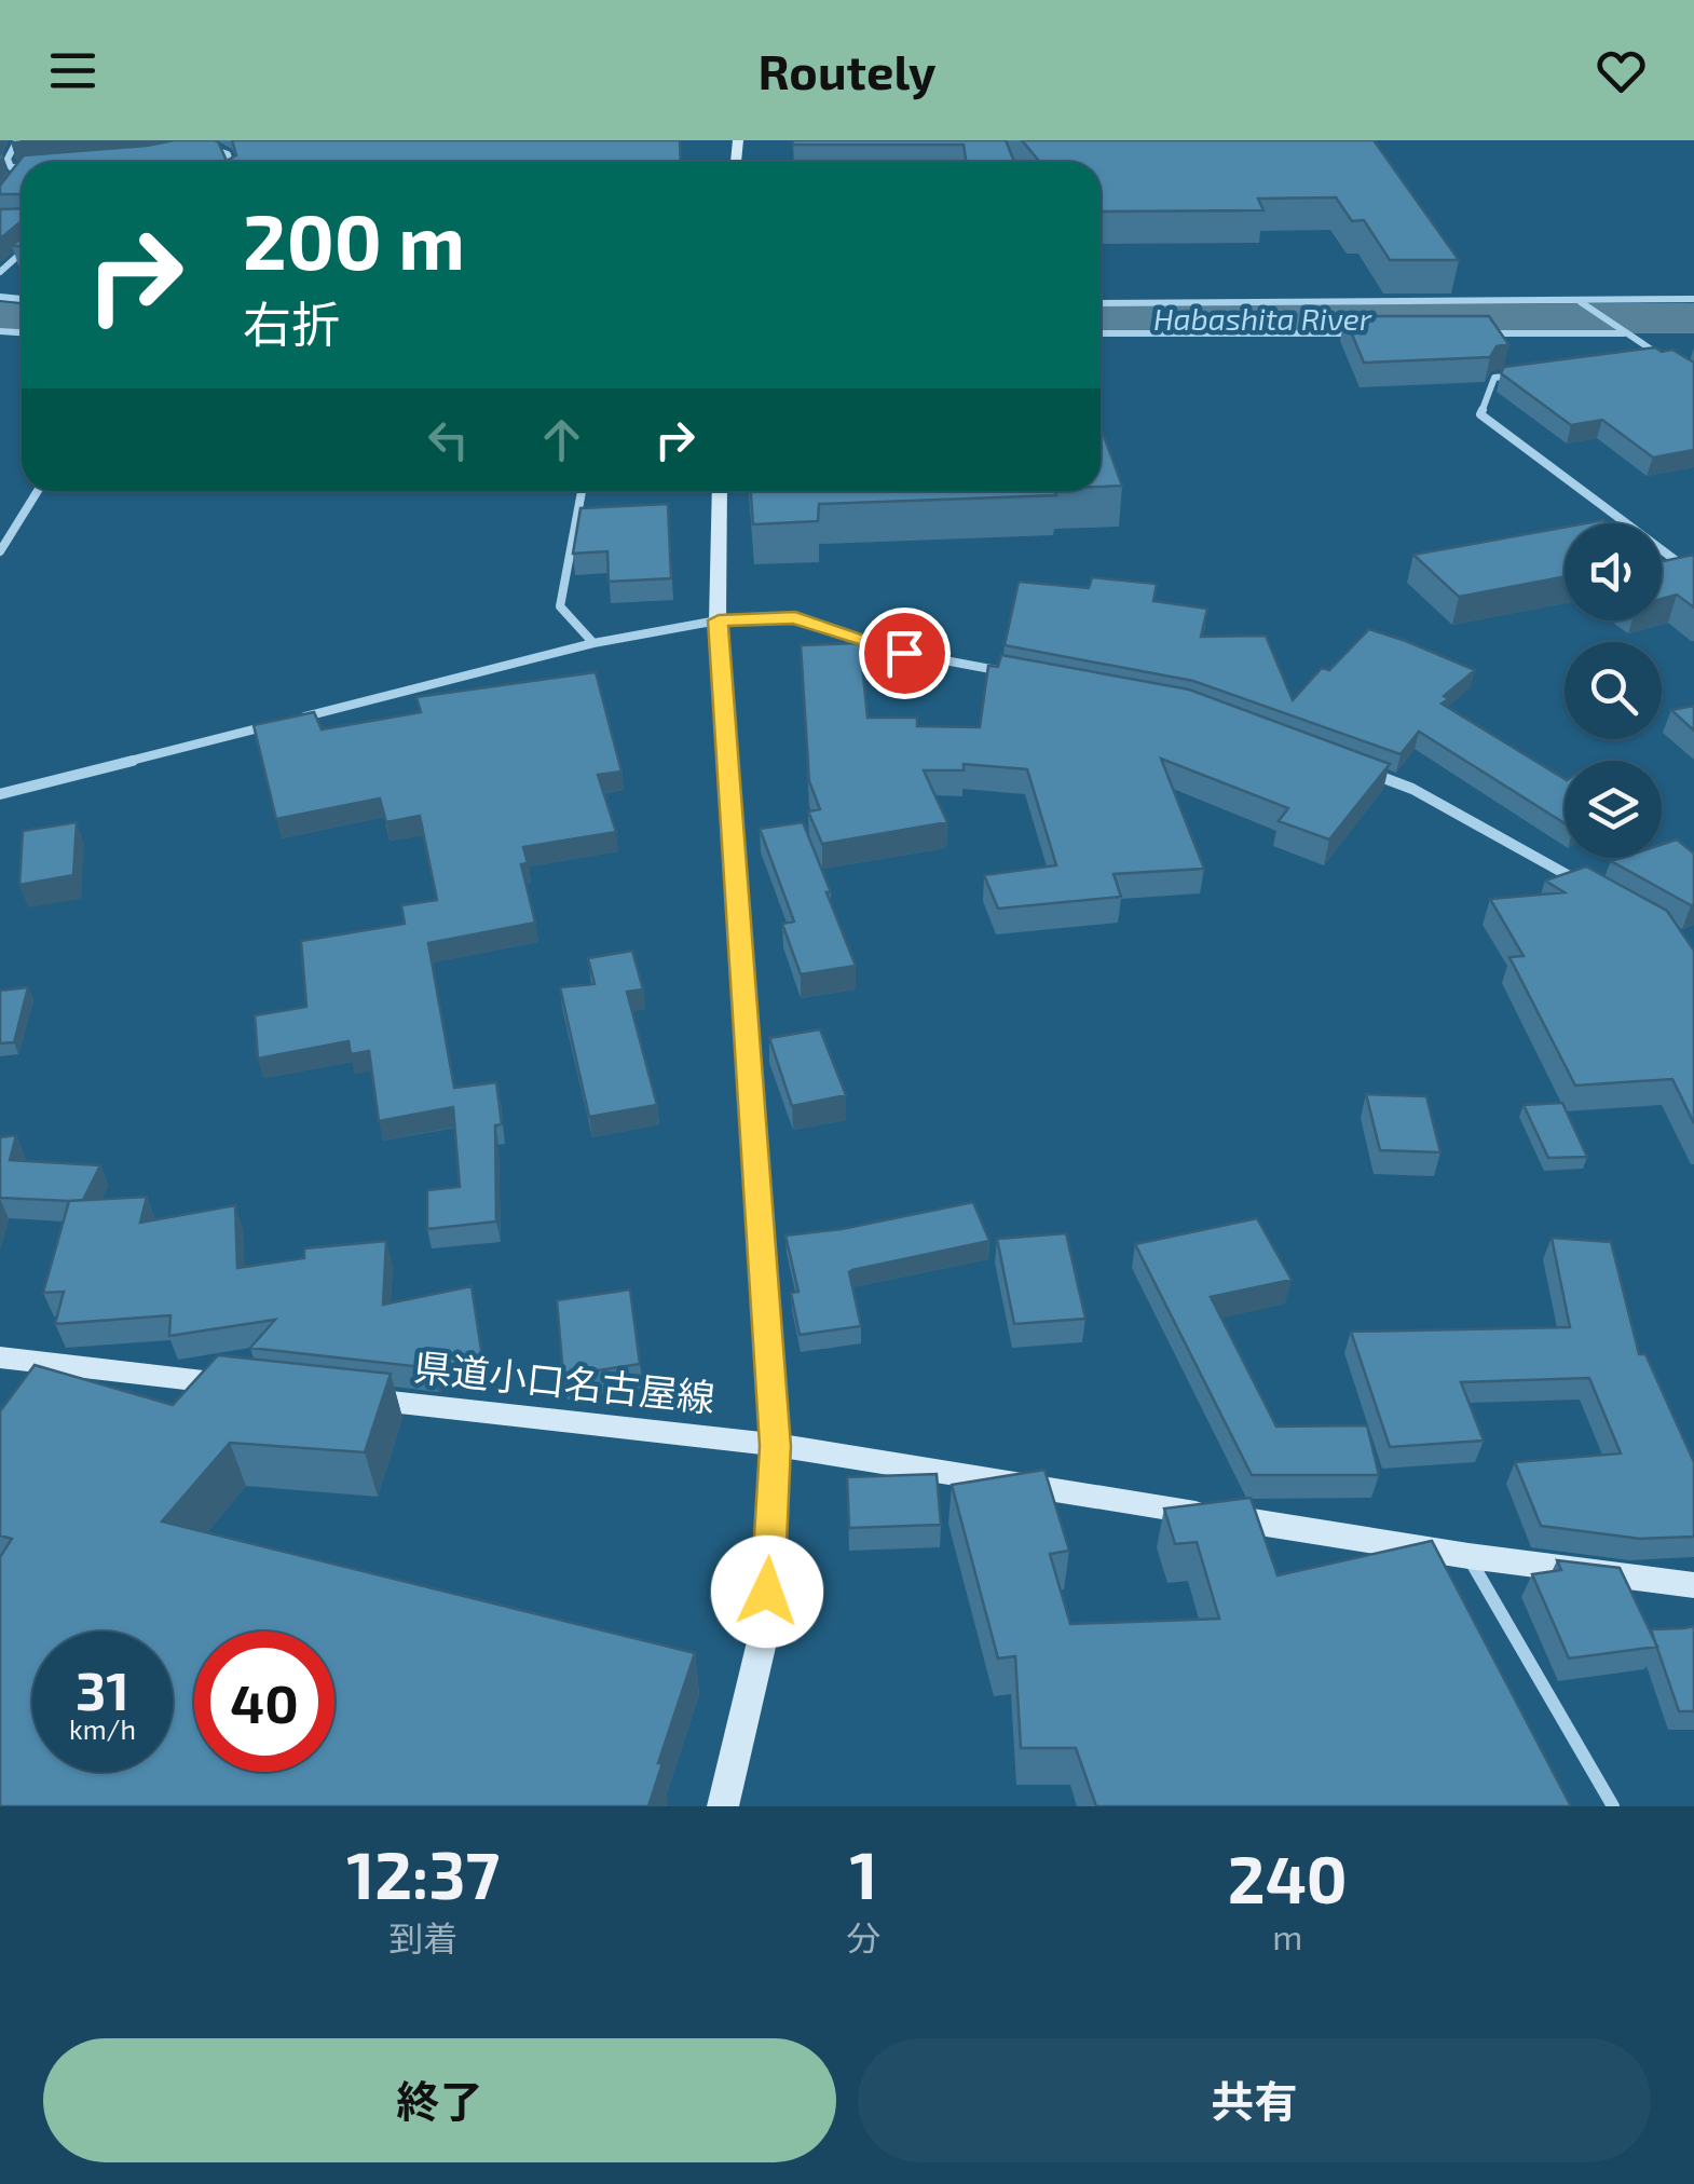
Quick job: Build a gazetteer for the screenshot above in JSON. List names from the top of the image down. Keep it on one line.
{"streets":{"street":["県道小口名古屋線"]},"water":["Habashita River"],"page":{"header":"Routely","turn":["200 m","右折"],"speed":"31 km/h","limit":"40","eta":["12:37","到着","1","分","240","m"],"buttons":["終了","共有"]}}
